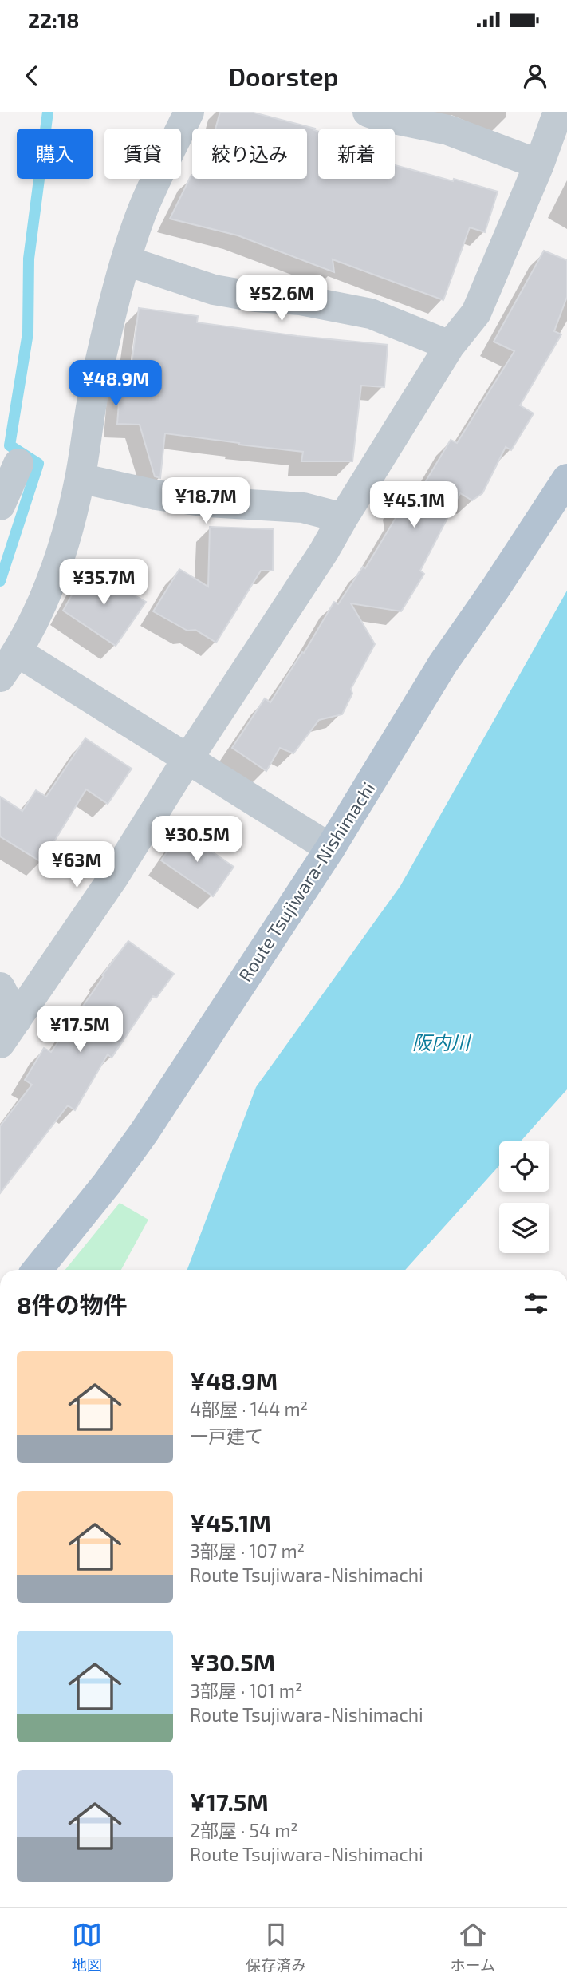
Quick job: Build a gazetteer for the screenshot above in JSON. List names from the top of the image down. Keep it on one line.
{"streets":{"main road":["Route Tsujiwara-Nishimachi"]},"water":["阪内川"],"page":{"status":"22:18","header":"Doorstep","chip":["購入","賃貸","絞り込み","新着"],"price":["¥52.6M","¥48.9M","¥18.7M","¥45.1M","¥35.7M","¥30.5M","¥63M","¥17.5M"],"heading":"8件の物件","list":[{"name":"¥48.9M","note":"4部屋 · 144 m² · 一戸建て"},{"name":"¥45.1M","note":"3部屋 · 107 m² · Route Tsujiwara-Nishimachi"},{"name":"¥30.5M","note":"3部屋 · 101 m² · Route Tsujiwara-Nishimachi"},{"name":"¥17.5M","note":"2部屋 · 54 m² · Route Tsujiwara-Nishimachi"}],"tabs":["地図","保存済み","ホーム"]}}
